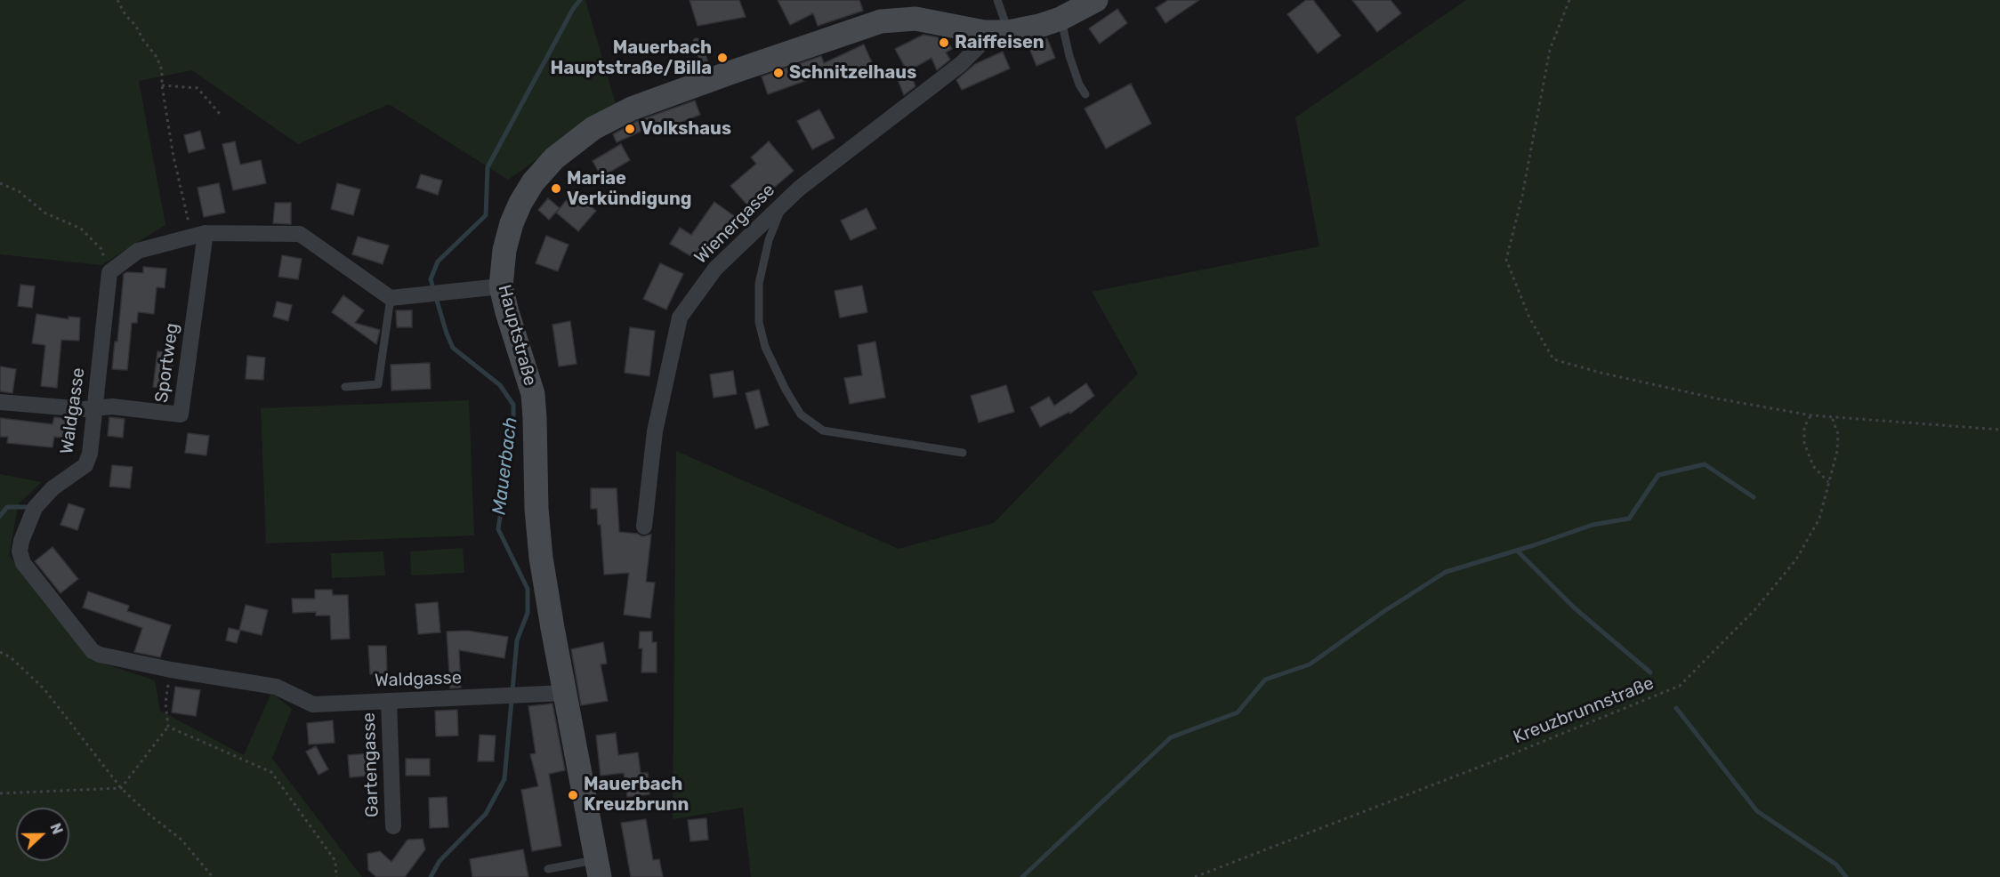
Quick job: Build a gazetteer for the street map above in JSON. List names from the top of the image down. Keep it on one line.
{"streets":{"main road":["Hauptstraße"],"street":["Wienergasse","Sportweg","Waldgasse","Gartengasse"],"path":["Kreuzbrunnstraße"]},"crossings":[["Wienergasse","Hauptstraße"],["Hauptstraße","Waldgasse"],["Sportweg","Waldgasse"],["Waldgasse","Gartengasse"]],"water":["Mauerbach"],"places":["Raiffeisen","Mauerbach Hauptstraße/Billa","Schnitzelhaus","Volkshaus","Mariae Verkündigung","Mauerbach Kreuzbrunn"],"north":"right"}
